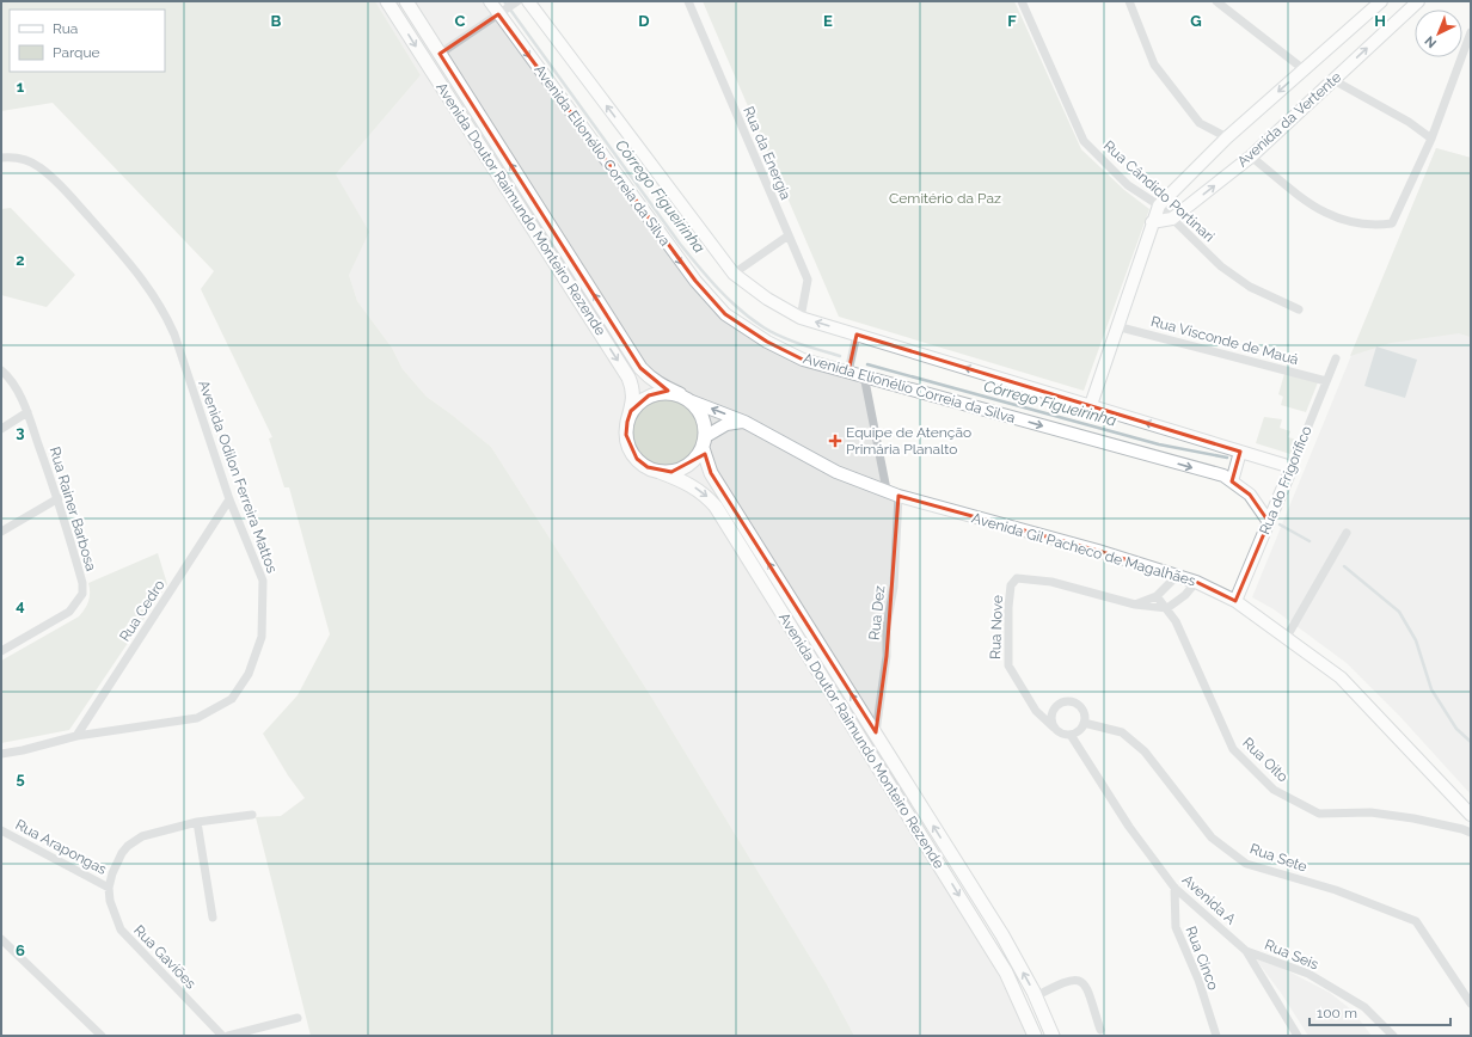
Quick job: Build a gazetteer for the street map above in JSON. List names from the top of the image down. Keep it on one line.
{"streets":{"main road":["Avenida Doutor Raimundo Monteiro Rezende"],"street":["Avenida da Vertente","Rua da Energia","Avenida Elionélio Correia da Silva","Rua Cândido Portinari","Rua Visconde de Mauá","Avenida Odilon Ferreira Mattos","Rua do Frigorífico","Rua Rainer Barbosa","Avenida Gil Pacheco de Magalhães","Rua Cedro","Rua Dez","Rua Nove","Rua Oito","Rua Arapongas","Rua Sete","Avenida A","Rua Seis","Rua Gaviões","Rua Cinco"]},"crossings":[["Avenida da Vertente","Rua Cândido Portinari"],["Avenida da Vertente","Rua Visconde de Mauá"],["Avenida Elionélio Correia da Silva","Rua do Frigorífico"],["Avenida Doutor Raimundo Monteiro Rezende","Avenida Gil Pacheco de Magalhães"],["Avenida Doutor Raimundo Monteiro Rezende","Rua Dez"],["Rua Visconde de Mauá","Rua do Frigorífico"],["Avenida Odilon Ferreira Mattos","Rua Cedro"],["Rua do Frigorífico","Avenida Gil Pacheco de Magalhães"],["Avenida Gil Pacheco de Magalhães","Rua Dez"],["Rua Nove","Rua Oito"],["Rua Nove","Rua Sete"],["Rua Nove","Avenida A"],["Rua Arapongas","Rua Gaviões"],["Rua Sete","Avenida A"],["Avenida A","Rua Seis"],["Avenida A","Rua Cinco"]],"water":["Córrego Figueirinha"],"parks":["Cemitério da Paz"],"places":{"health":["Equipe de Atenção Primária Planalto"]},"legend":["Rua","Parque"],"scale_bar":"100 m","north":"bottom left","grid":{"columns":["B","C","D","E","F","G","H"],"rows":["1","2","3","4","5","6"]}}
